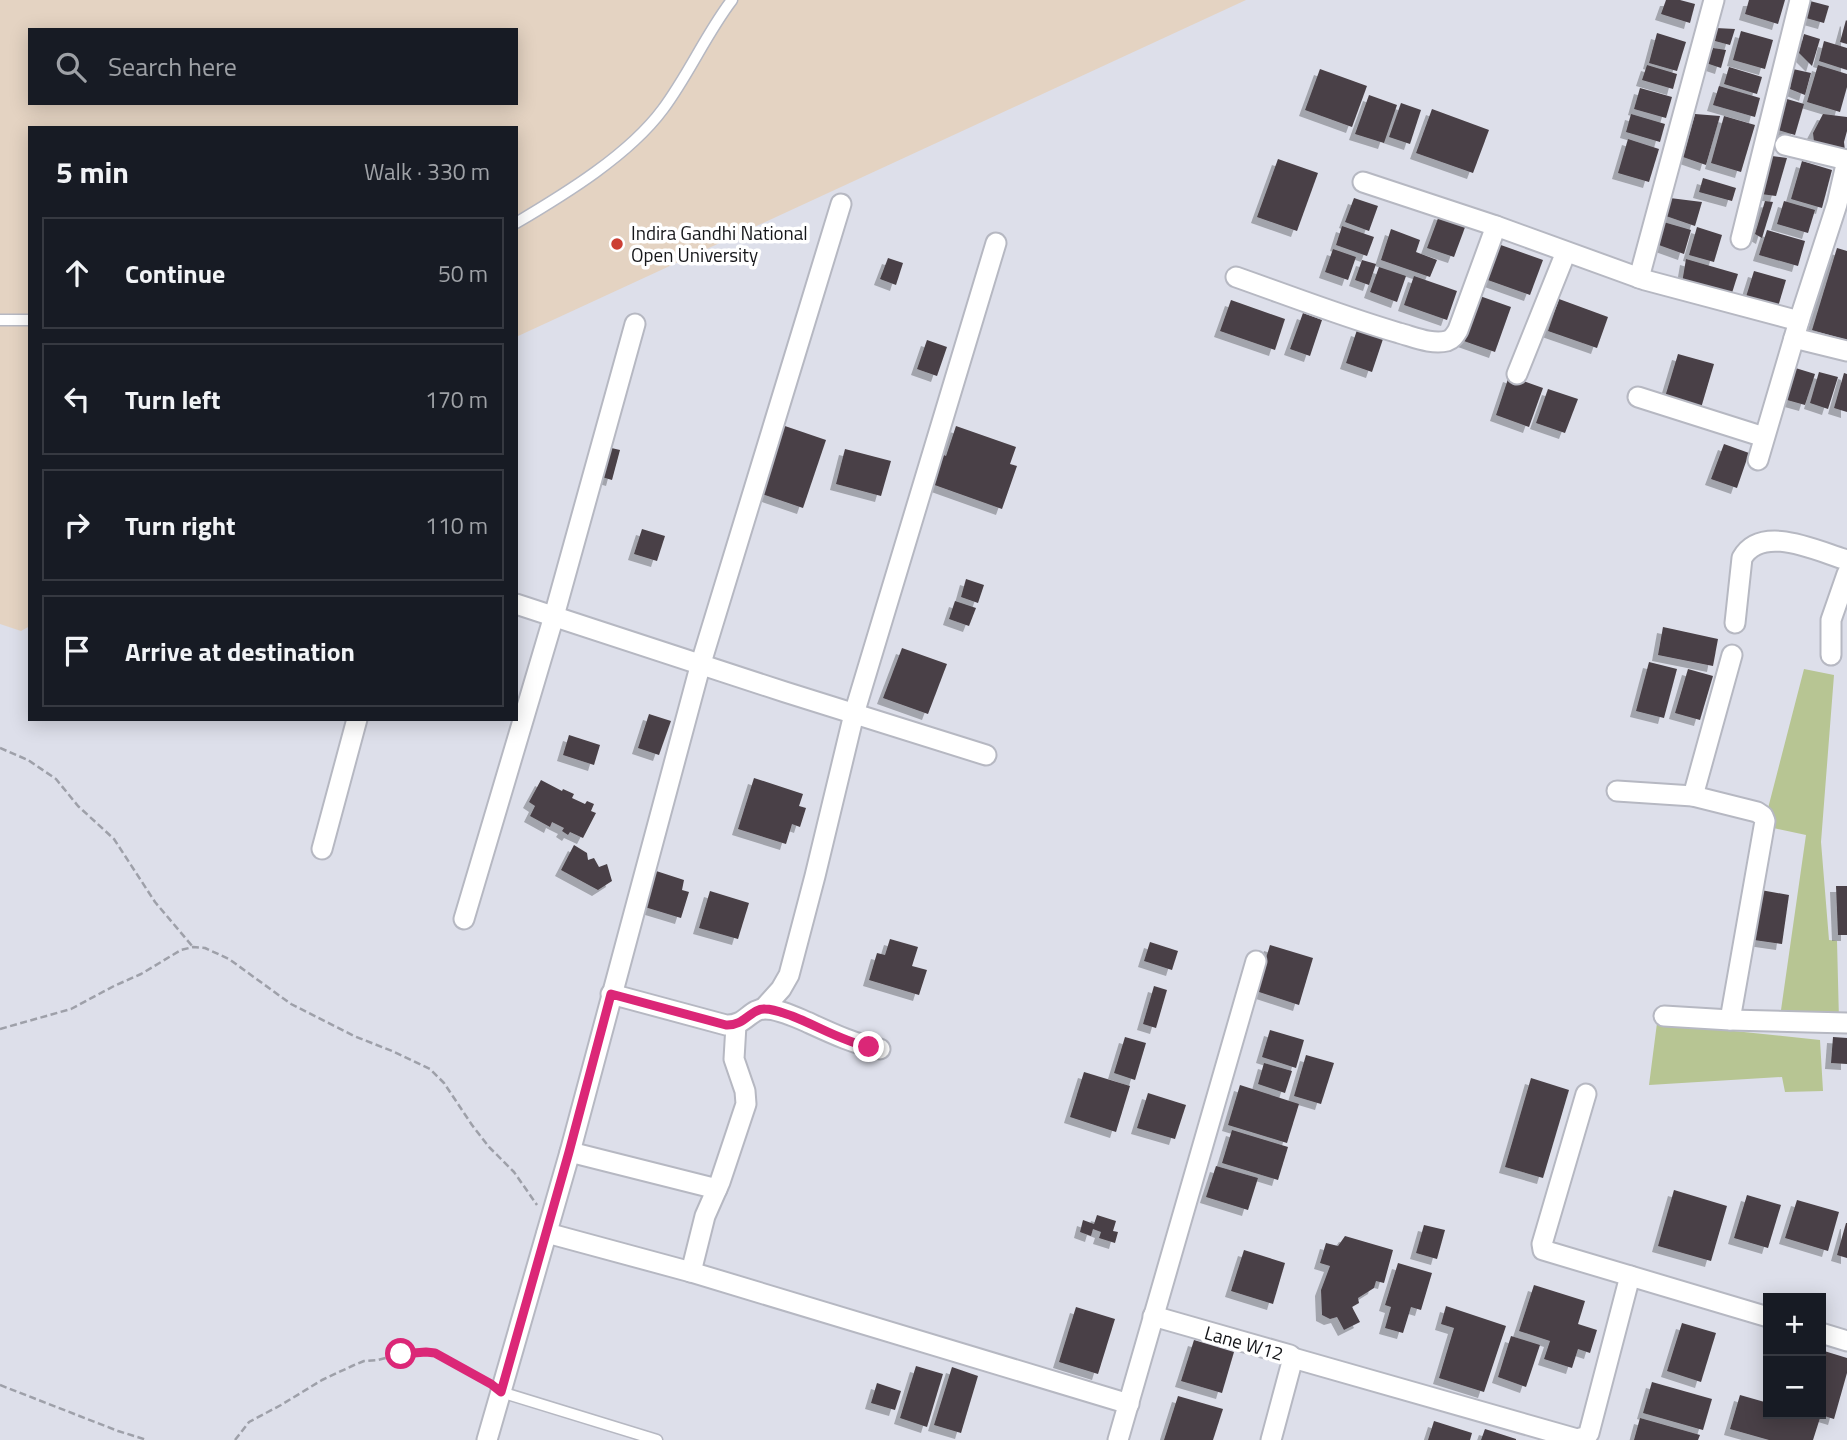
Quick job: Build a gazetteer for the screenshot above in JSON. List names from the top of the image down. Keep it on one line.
{"streets":{"street":["Lane W12"]},"places":["Indira Gandhi National Open University"],"page":{"search":"Search here","heading":["5 min","Walk · 330 m"],"list":[["Continue","50 m"],["Turn left","170 m"],["Turn right","110 m"],"Arrive at destination"],"map_buttons":["+","−"]}}
